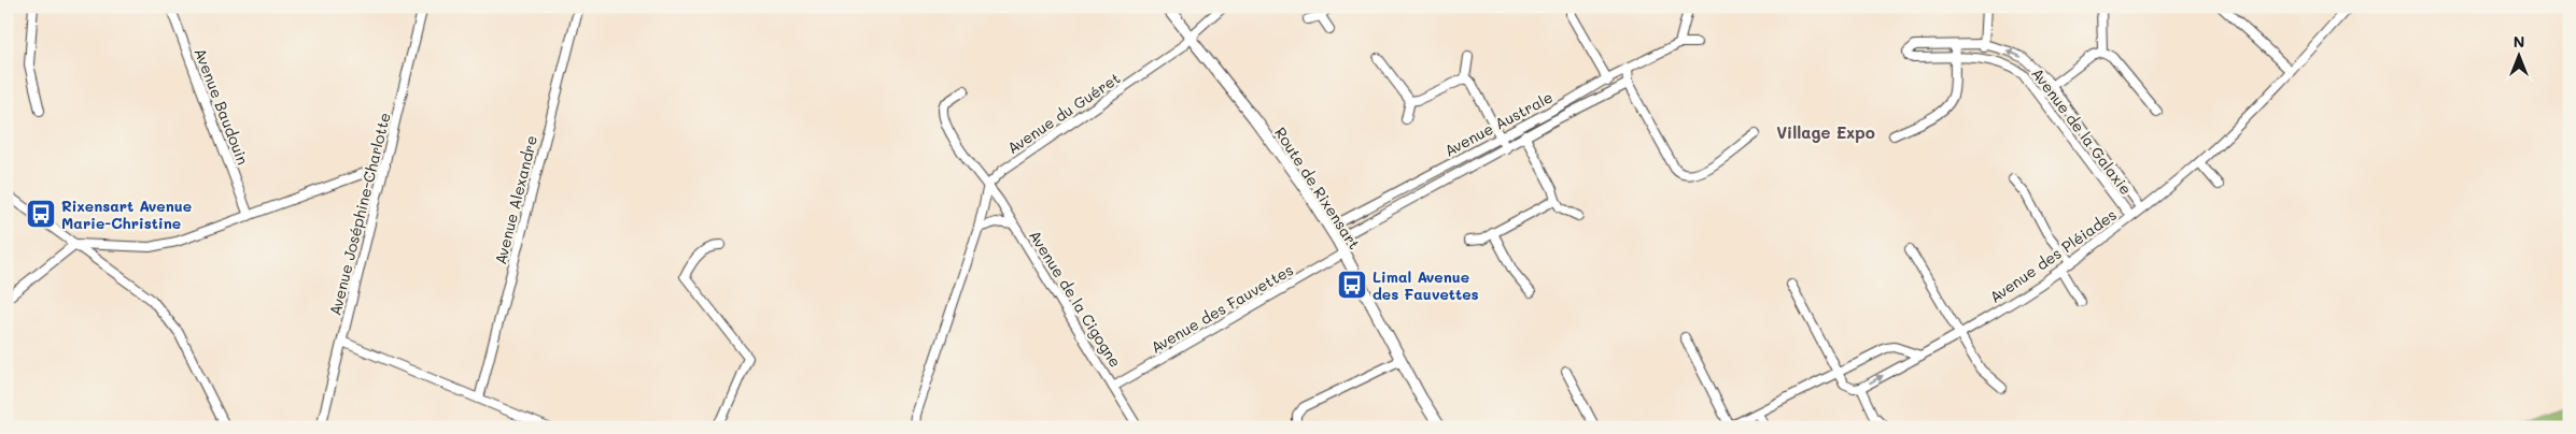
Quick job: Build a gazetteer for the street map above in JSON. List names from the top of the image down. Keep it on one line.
{"streets":{"street":["Avenue Baudouin","Avenue du Guéret","Avenue Australe","Avenue de la Galaxie","Route de Rixensart","Avenue Alexandre","Avenue Joséphine-Charlotte","Avenue des Pléiades","Avenue de la Cigogne","Avenue des Fauvettes"]},"crossings":[["Avenue du Guéret","Route de Rixensart"],["Avenue du Guéret","Avenue de la Cigogne"],["Avenue Australe","Route de Rixensart"],["Avenue de la Galaxie","Avenue des Pléiades"],["Route de Rixensart","Avenue des Fauvettes"],["Avenue de la Cigogne","Avenue des Fauvettes"]],"districts":["Village Expo"],"places":{"bus stop":["Rixensart Avenue Marie-Christine","Limal Avenue des Fauvettes"]},"north":"top"}
